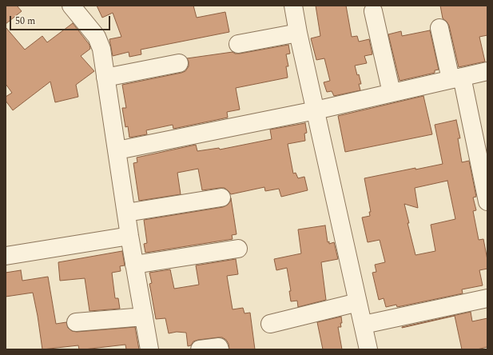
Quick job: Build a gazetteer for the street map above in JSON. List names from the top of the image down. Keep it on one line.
{"scale_bar":"50 m"}
